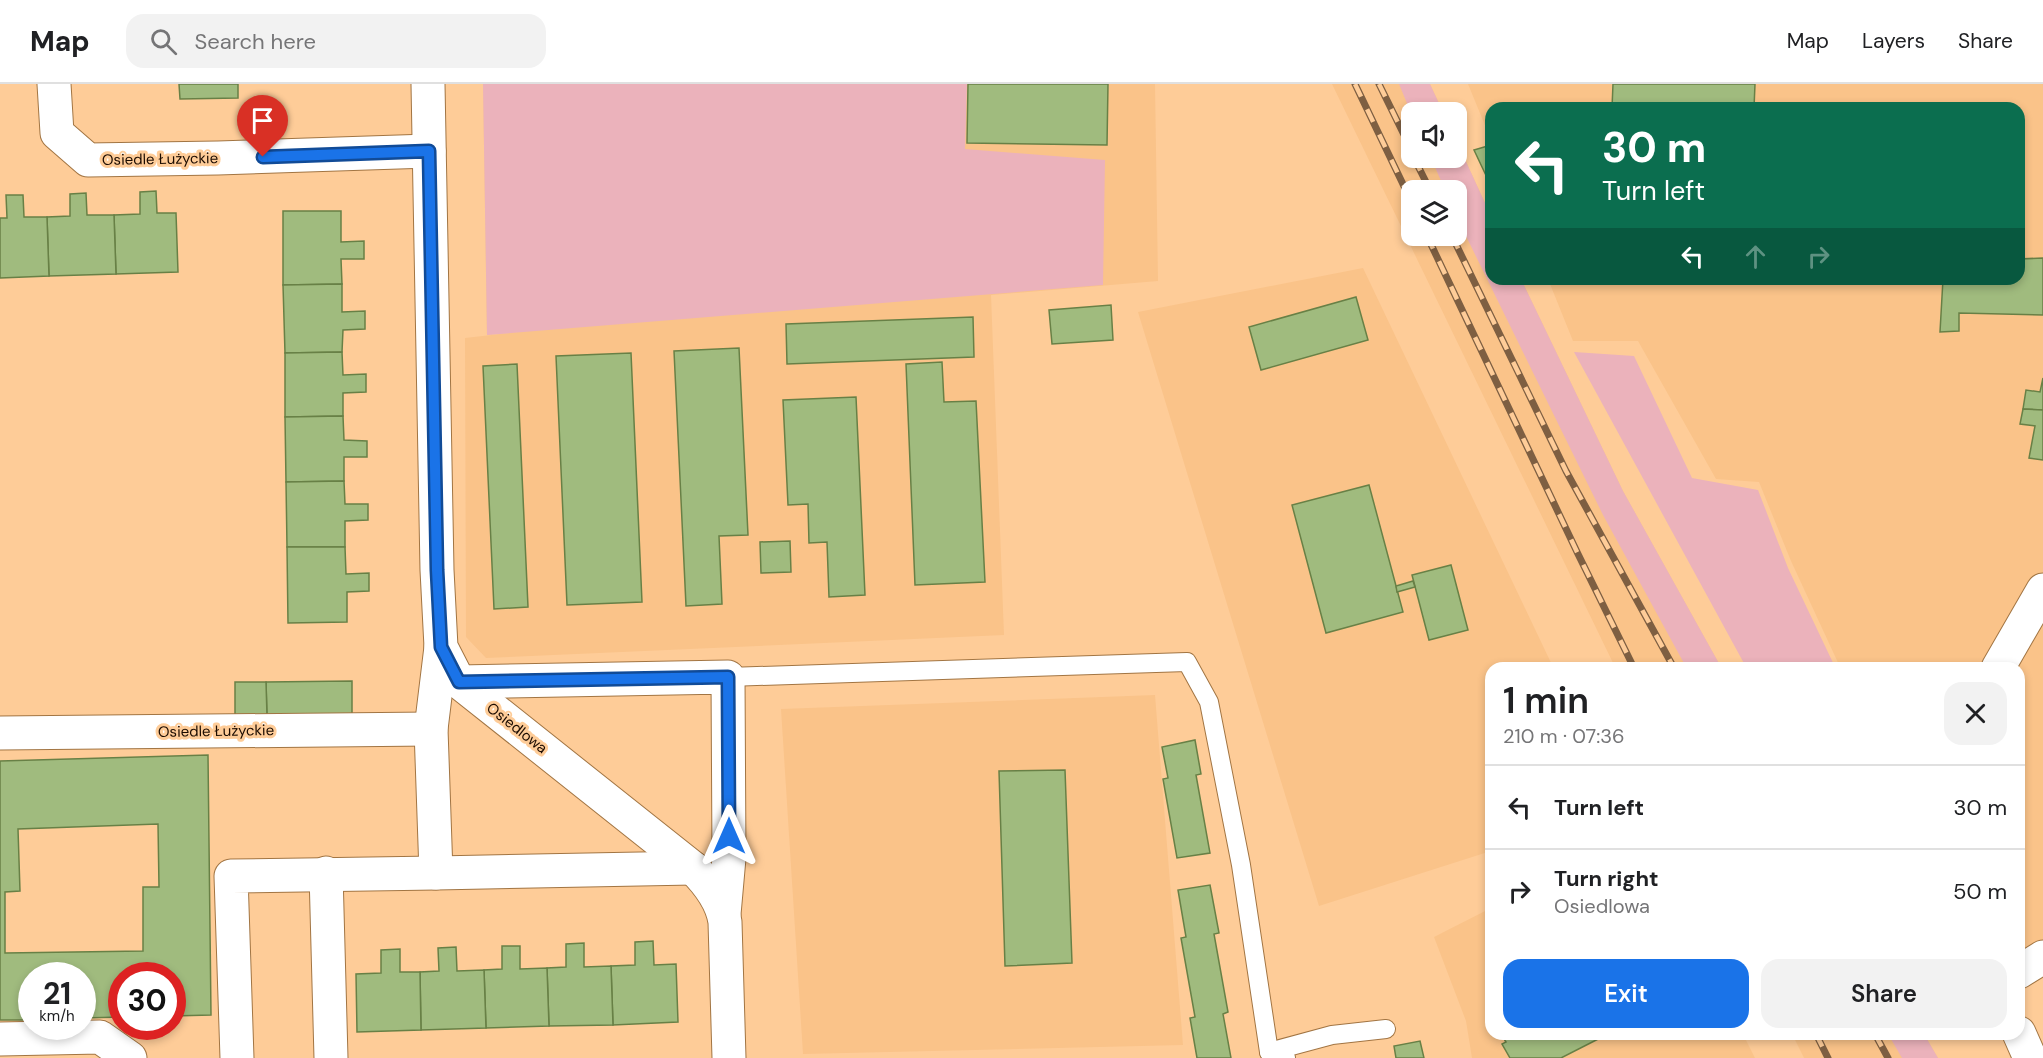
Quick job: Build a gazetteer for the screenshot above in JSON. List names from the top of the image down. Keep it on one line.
{"streets":{"street":["Osiedle Łużyckie","Osiedlowa"]},"crossings":[["Osiedle Łużyckie","Osiedlowa"]],"page":{"header":"Map","search":"Search here","nav":["Map","Layers","Share"],"turn":["30 m","Turn left"],"heading":["1 min","210 m · 07:36"],"list":[{"name":"Turn left","value":"30 m"},{"name":"Turn right","note":"Osiedlowa","value":"50 m"}],"buttons":["Exit","Share"],"speed":"21 km/h","limit":"30"}}
